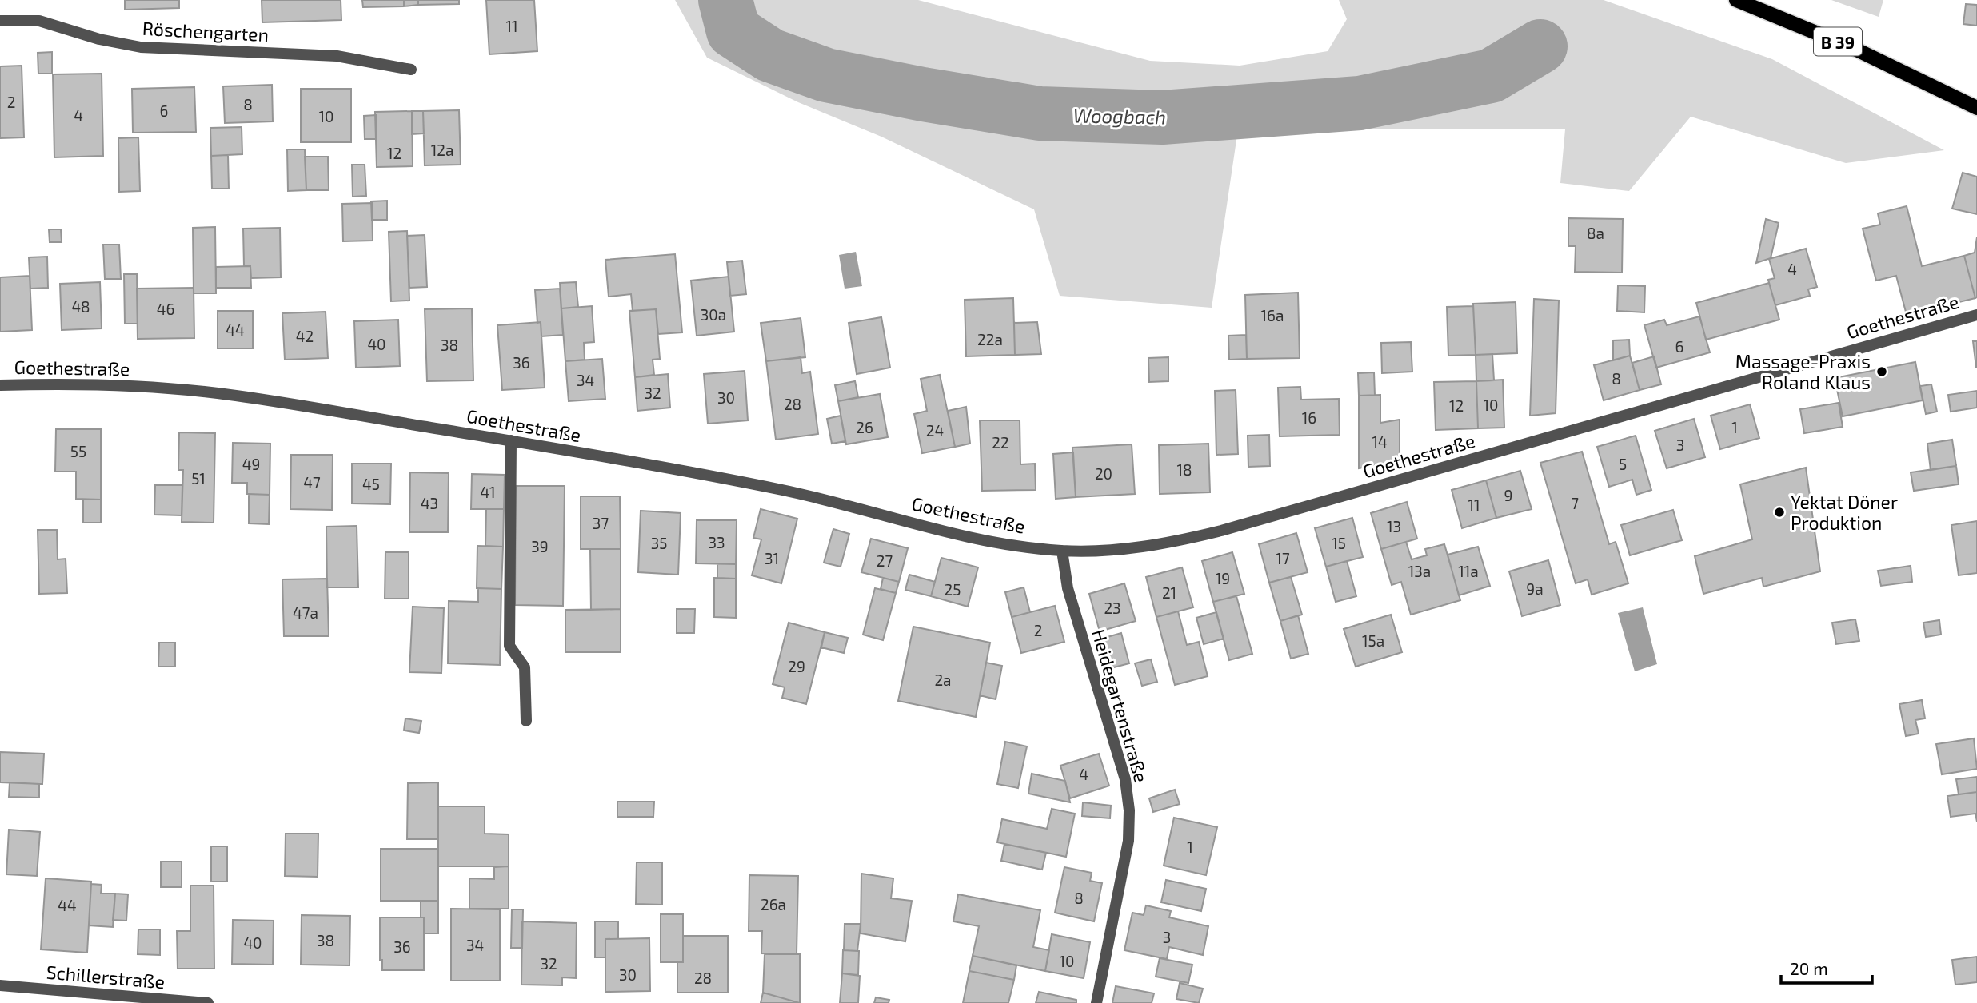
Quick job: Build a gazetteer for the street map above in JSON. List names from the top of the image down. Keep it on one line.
{"streets":{"main road":["B 39"],"street":["Röschengarten","Goethestraße","Heidegartenstraße","Schillerstraße"]},"crossings":[["Goethestraße","Heidegartenstraße"]],"water":["Woogbach"],"places":["Massage-Praxis Roland Klaus","Yektat Döner Produktion"],"house_numbers":["11","2","8","6","4","10","12a","12","8a","4","48","46","30a","16a","44","42","22a","40","38","6","36","8","34","32","30","28","10","12","16","26","1","24","14","22","3","55","49","5","18","20","51","47","45","41","9","43","7","11","37","13","33","35","15","39","31","17","27","13a","11a","19","9a","25","21","23","47a","2","15a","29","2a","4","1","8","26a","44","3","38","40","34","36","10","32","30","28"],"scale_bar":"20 m"}
